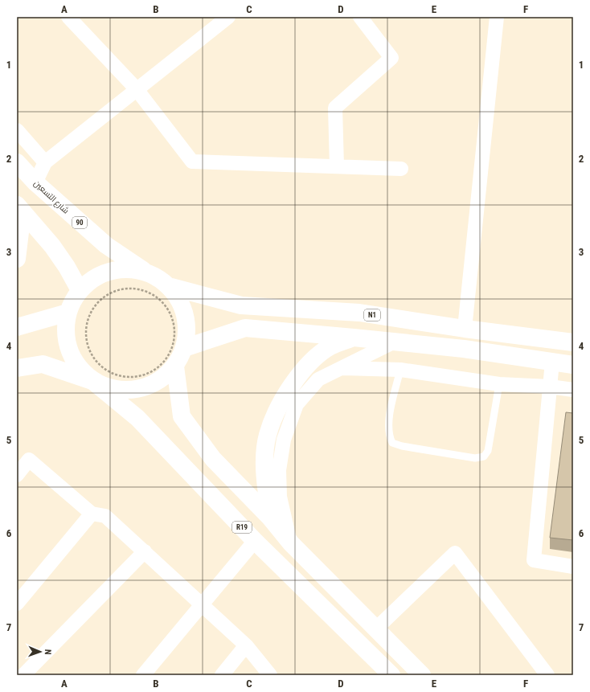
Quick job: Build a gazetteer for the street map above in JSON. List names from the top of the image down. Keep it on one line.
{"streets":{"main road":["شارع التسعين","90","N1","R19"]},"north":"right","grid":{"columns":["A","B","C","D","E","F"],"rows":["1","2","3","4","5","6","7"]}}
